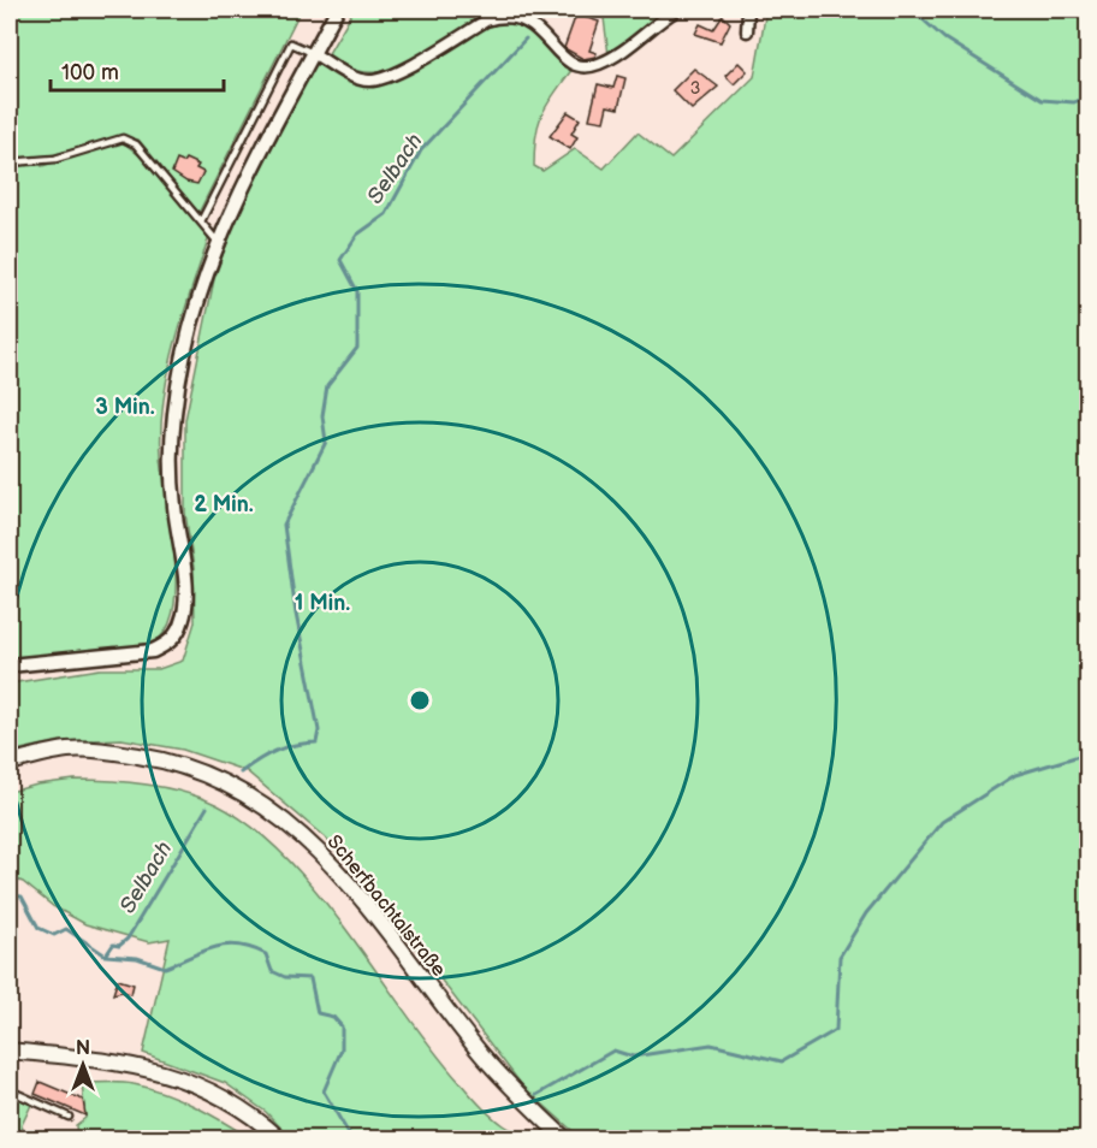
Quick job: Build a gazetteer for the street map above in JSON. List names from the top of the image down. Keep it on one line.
{"streets":{"main road":["Scherfbachtalstraße"]},"water":["Selbach"],"house_numbers":["3"],"scale_bar":"100 m","north":"top","rings":["3 Min.","2 Min.","1 Min."]}
